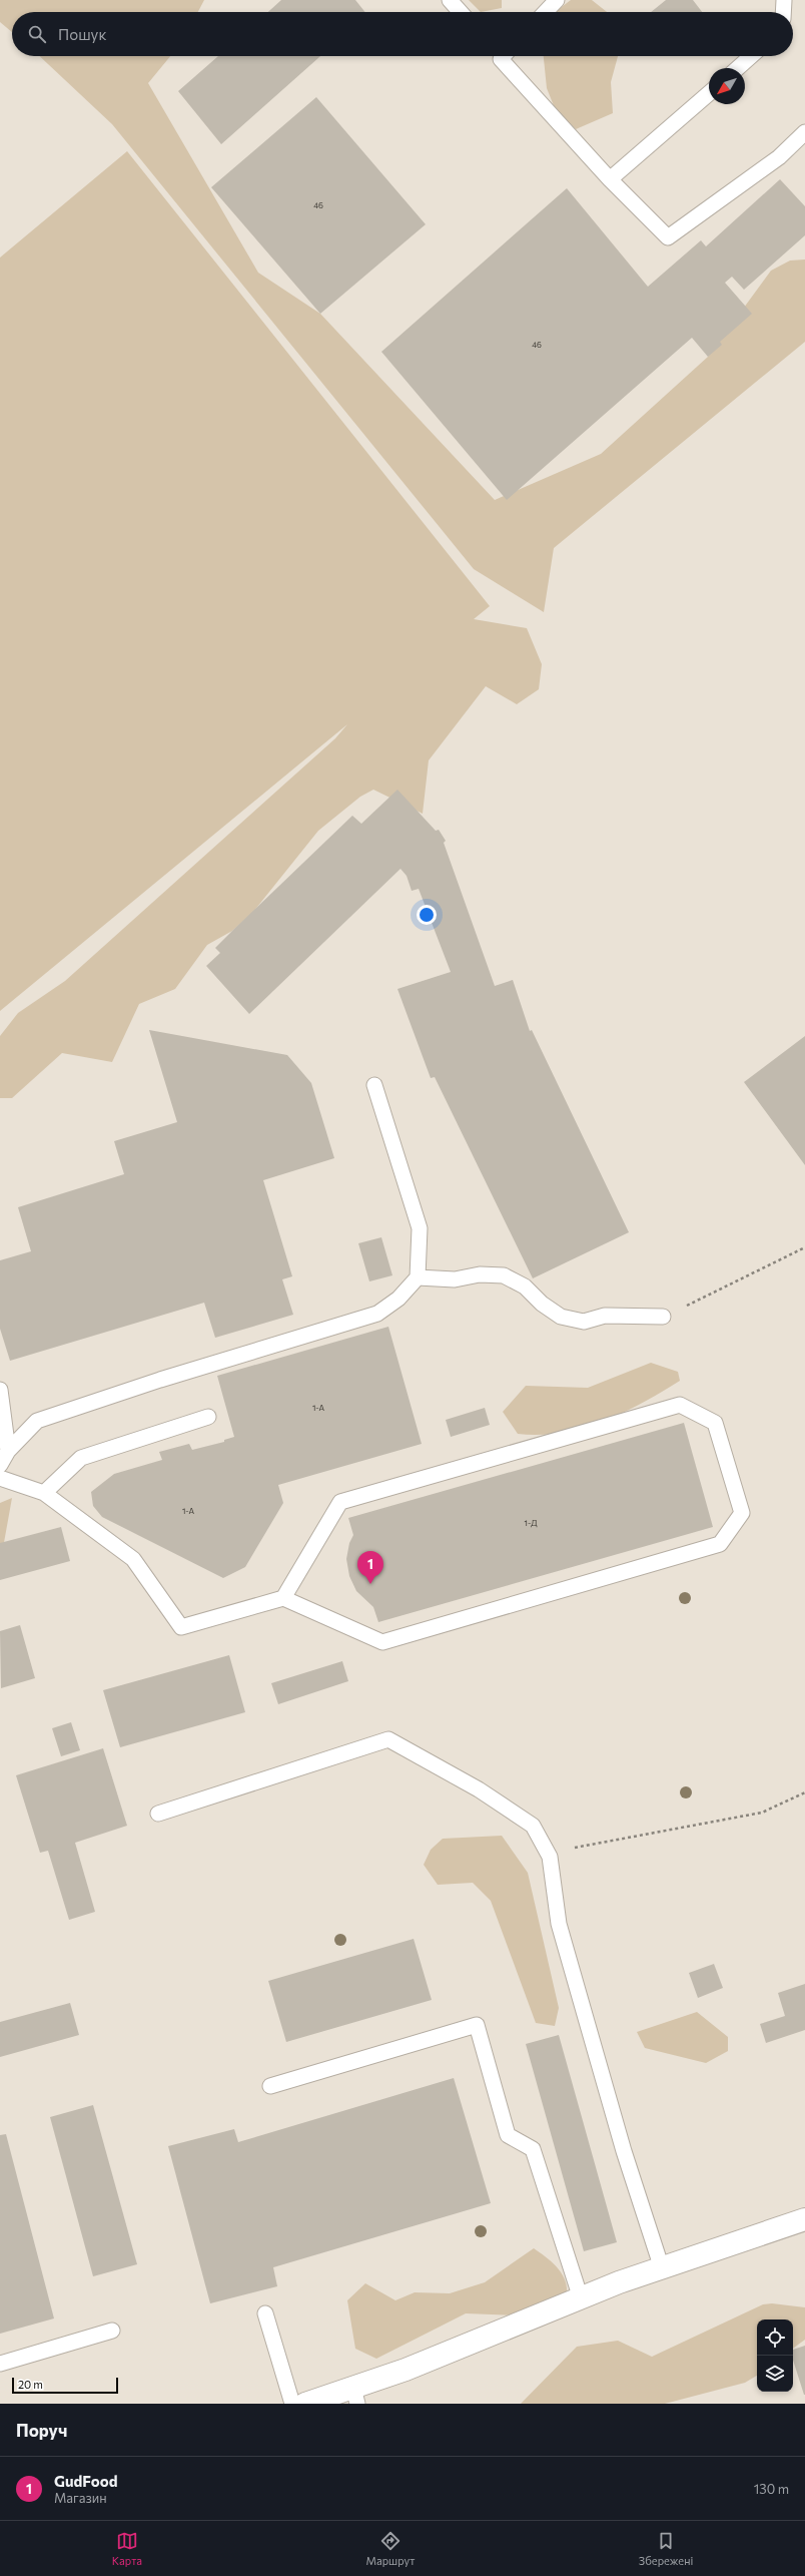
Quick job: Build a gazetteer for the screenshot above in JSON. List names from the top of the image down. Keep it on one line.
{"house_numbers":["46","46","1-А","1-А","1-Д"],"scale_bar":"20 m","north":"bottom left","page":{"search":"Пошук","pins":"1","scale":"20 m","heading":"Поруч","list":[{"mark":"1","name":"GudFood","note":"Магазин","value":"130 m"}],"nav":["Карта","Маршрут","Збережені"]}}
